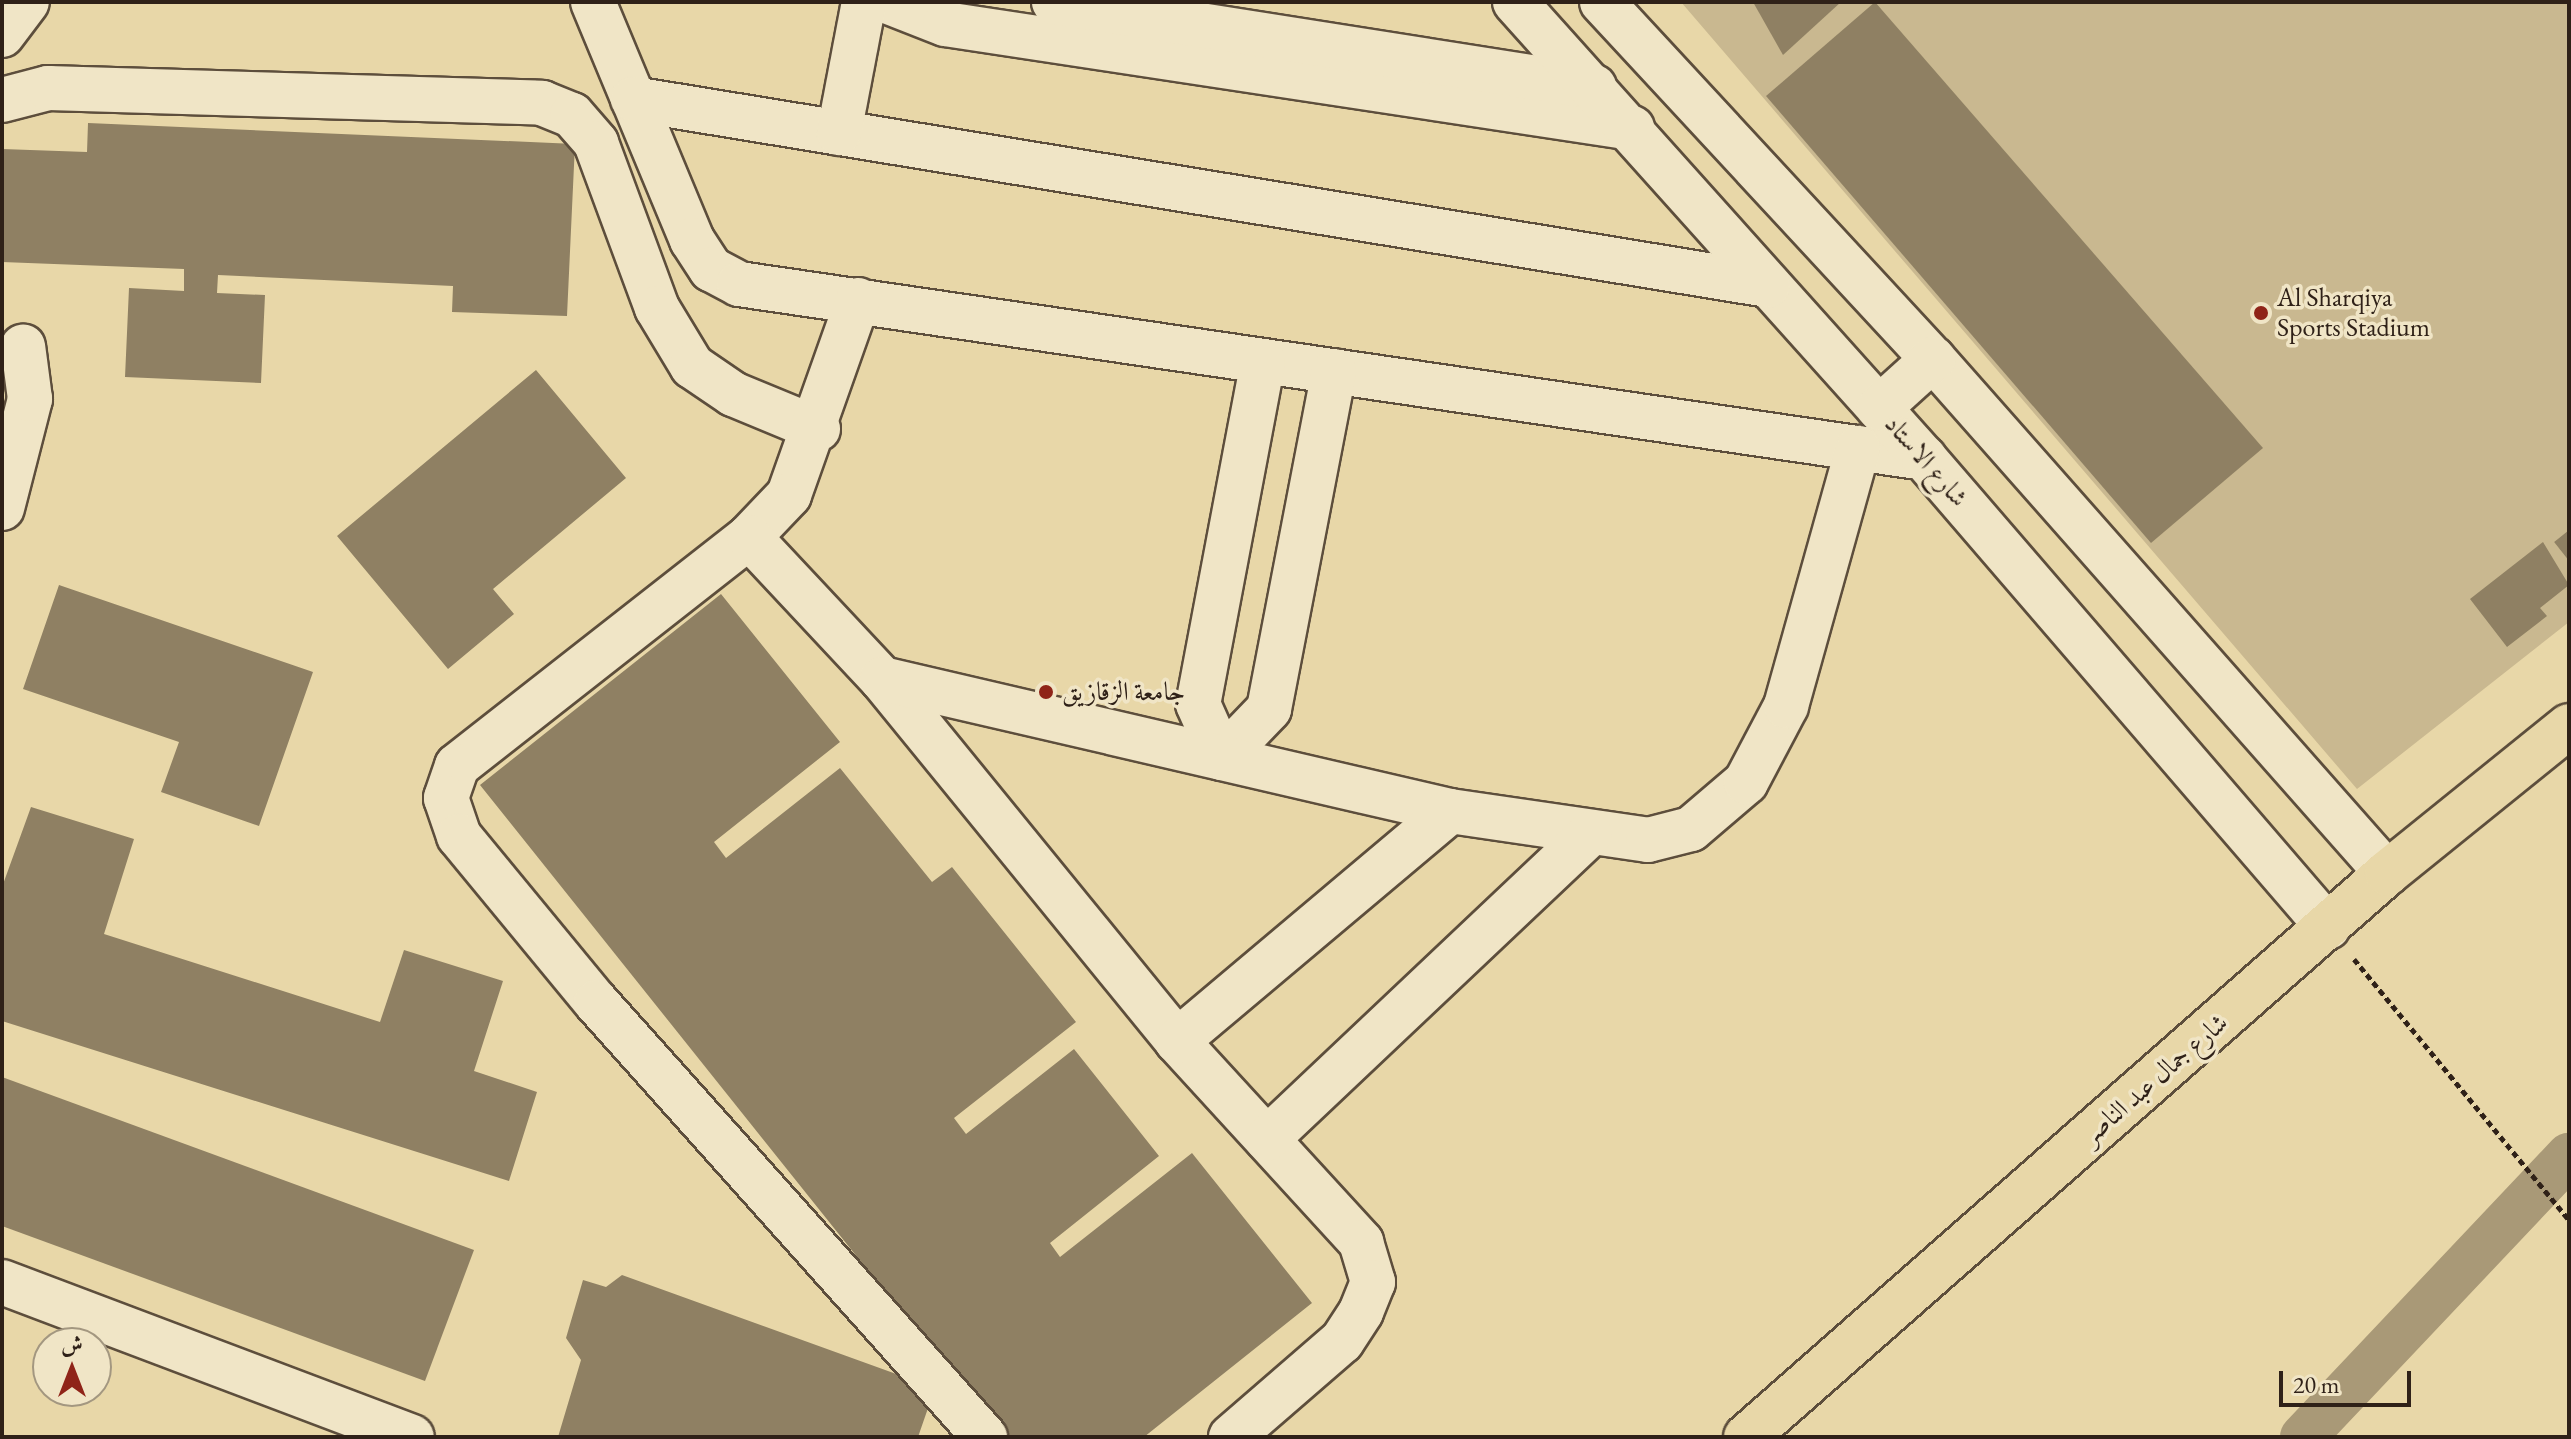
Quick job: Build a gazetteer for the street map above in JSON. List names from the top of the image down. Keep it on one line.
{"streets":{"highway":["شارع جمال عبد الناصر"],"street":["شارع الاستاد"]},"crossings":[["شارع الاستاد","شارع جمال عبد الناصر"]],"places":["Al Sharqiya Sports Stadium","جامعة الزقازيق"],"scale_bar":"20 m","north":"top"}
